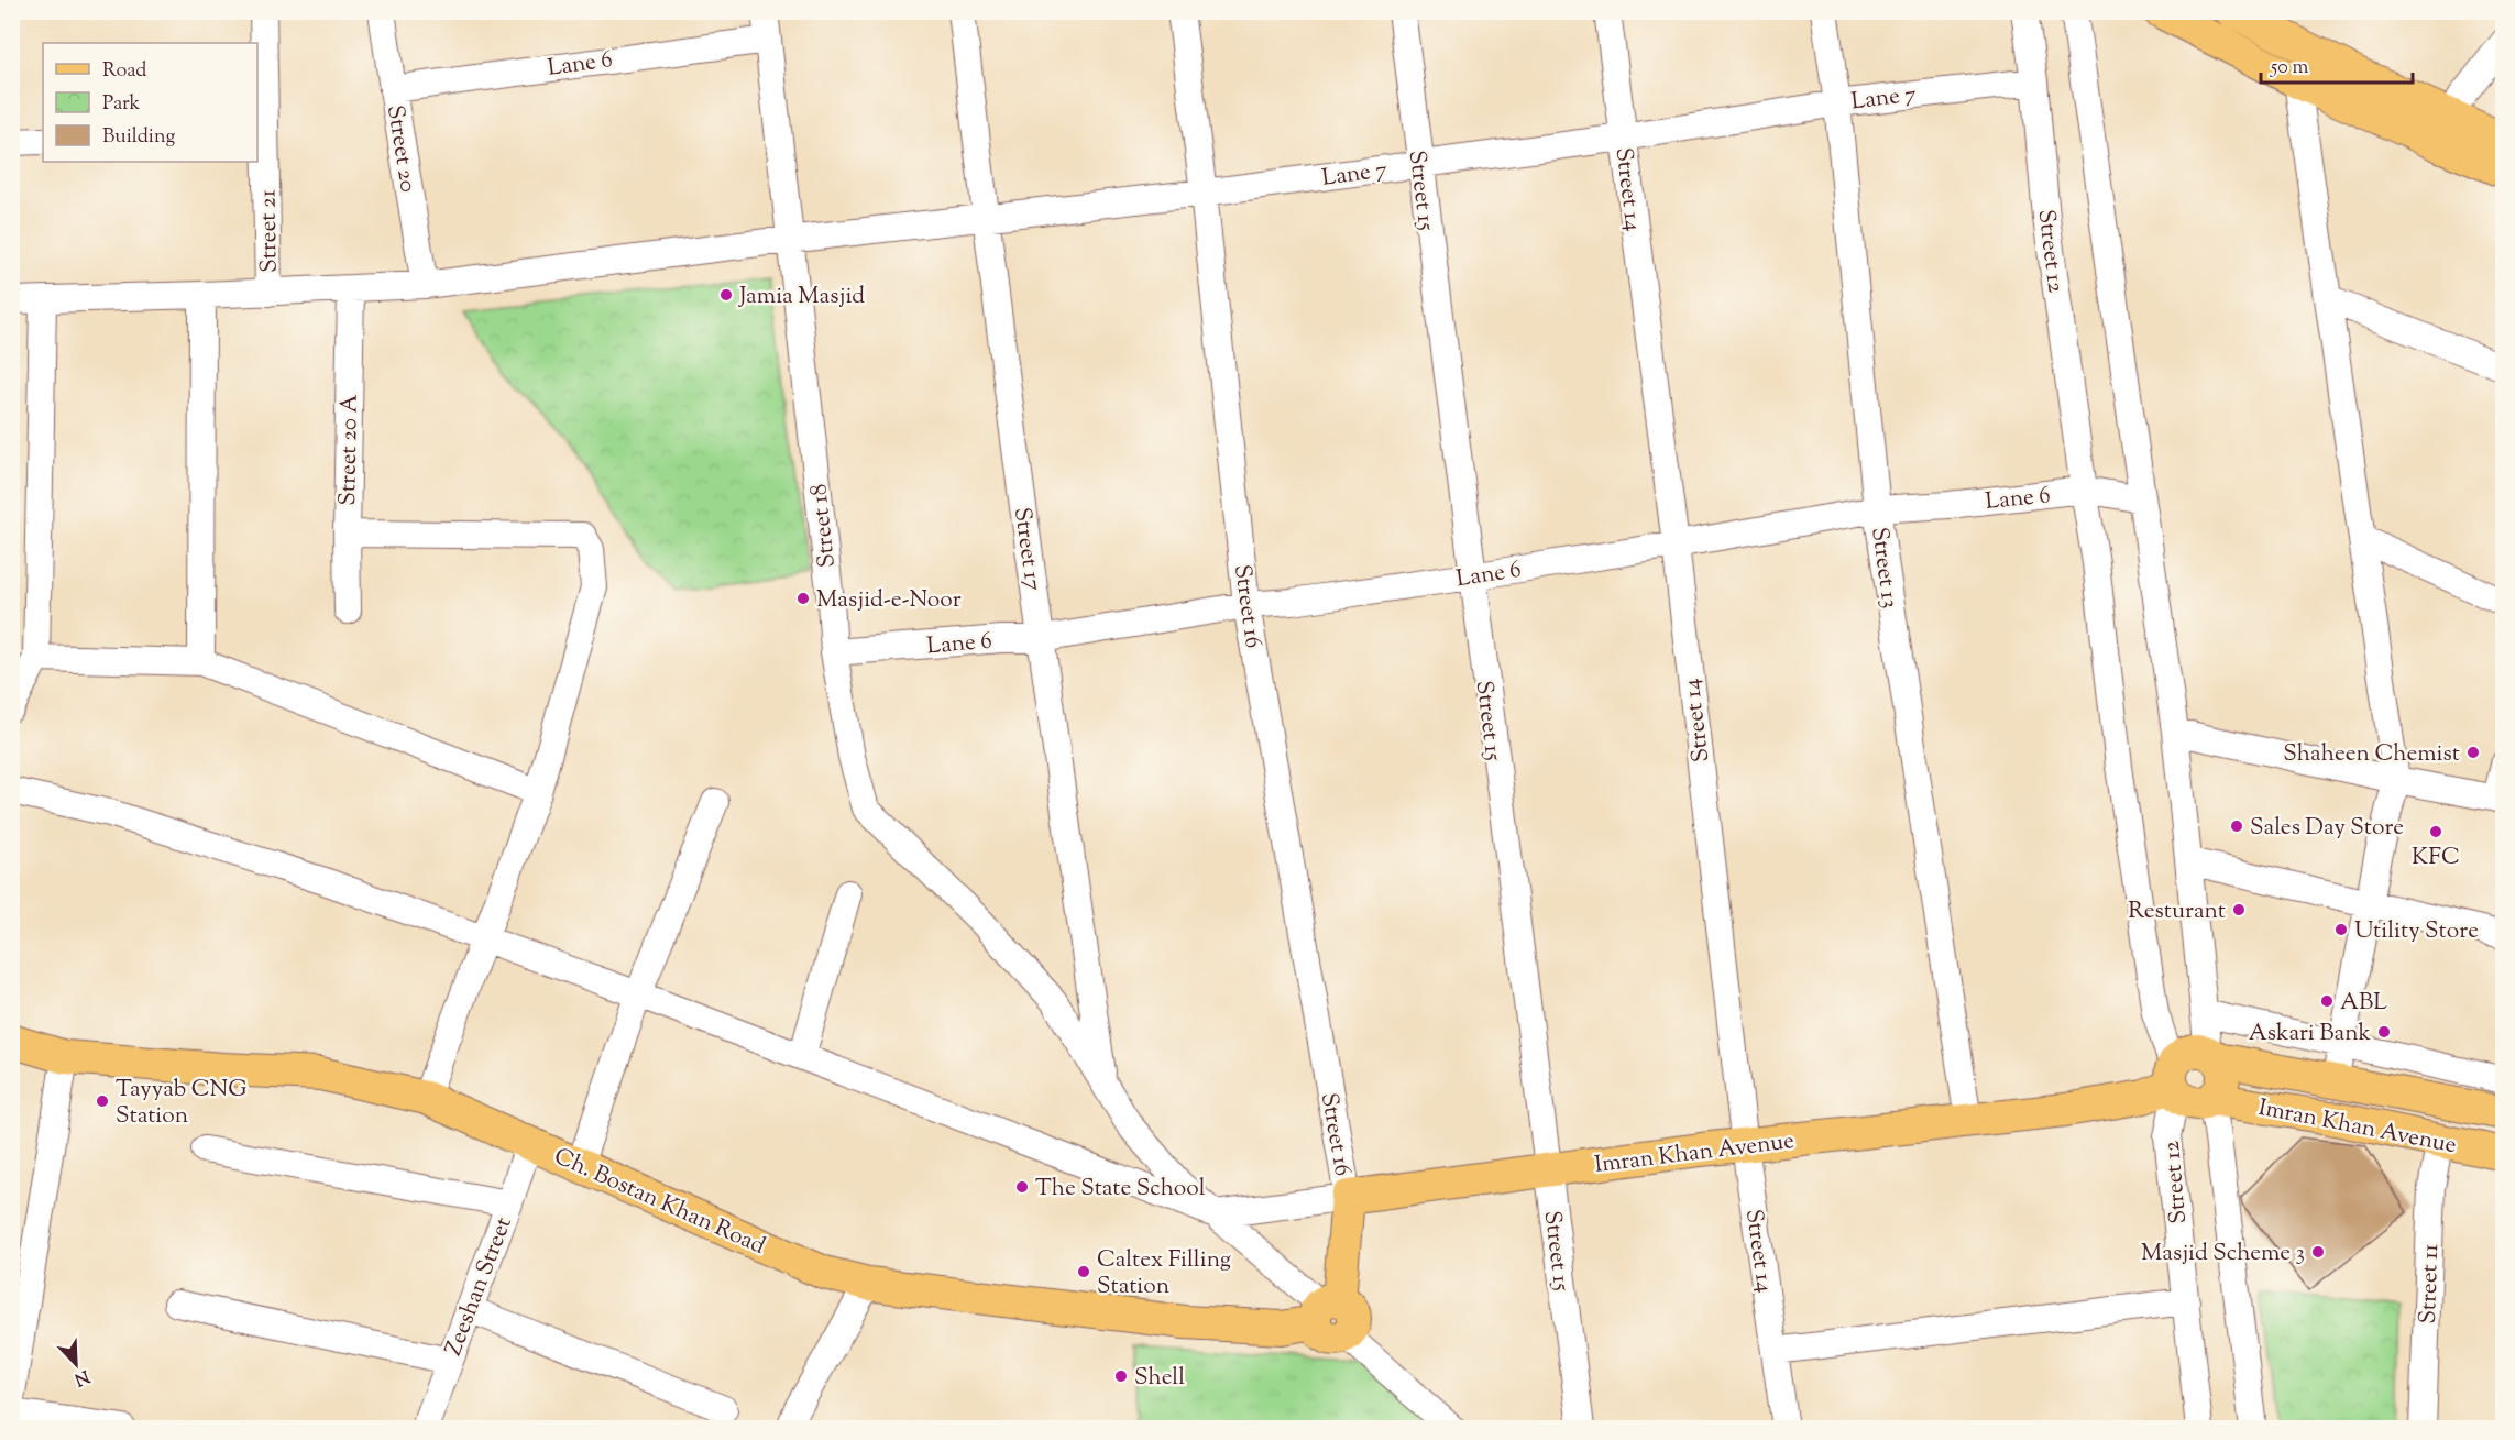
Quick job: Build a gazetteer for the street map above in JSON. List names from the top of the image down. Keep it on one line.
{"streets":{"main road":["Imran Khan Avenue","Ch. Bostan Khan Road"],"street":["Lane 6","Lane 7","Street 20","Street 14","Street 15","Street 21","Street 12","Street 20 A","Street 18","Street 17","Street 13","Street 16","Street 11","Zeeshan Street"]},"crossings":[["Lane 6","Street 20"],["Lane 6","Street 14"],["Lane 6","Street 15"],["Lane 6","Street 12"],["Lane 6","Street 18"],["Lane 6","Street 17"],["Lane 6","Street 13"],["Lane 6","Street 16"],["Lane 7","Street 20"],["Lane 7","Street 14"],["Lane 7","Street 15"],["Lane 7","Street 21"],["Lane 7","Street 12"],["Lane 7","Street 20 A"],["Lane 7","Street 18"],["Lane 7","Street 17"],["Lane 7","Street 13"],["Lane 7","Street 16"],["Street 14","Imran Khan Avenue"],["Street 15","Imran Khan Avenue"],["Street 12","Imran Khan Avenue"],["Street 18","Street 17"],["Street 18","Imran Khan Avenue"],["Street 18","Ch. Bostan Khan Road"],["Street 13","Imran Khan Avenue"],["Street 16","Imran Khan Avenue"],["Imran Khan Avenue","Street 11"],["Ch. Bostan Khan Road","Zeeshan Street"]],"places":["Jamia Masjid","Masjid-e-Noor","Shaheen Chemist","Sales Day Store","KFC","Resturant","Utility Store","ABL","Askari Bank","Tayyab CNG Station","The State School","Masjid Scheme 3","Caltex Filling Station","Shell"],"legend":["Road","Park","Building"],"scale_bar":"50 m","north":"bottom right"}
